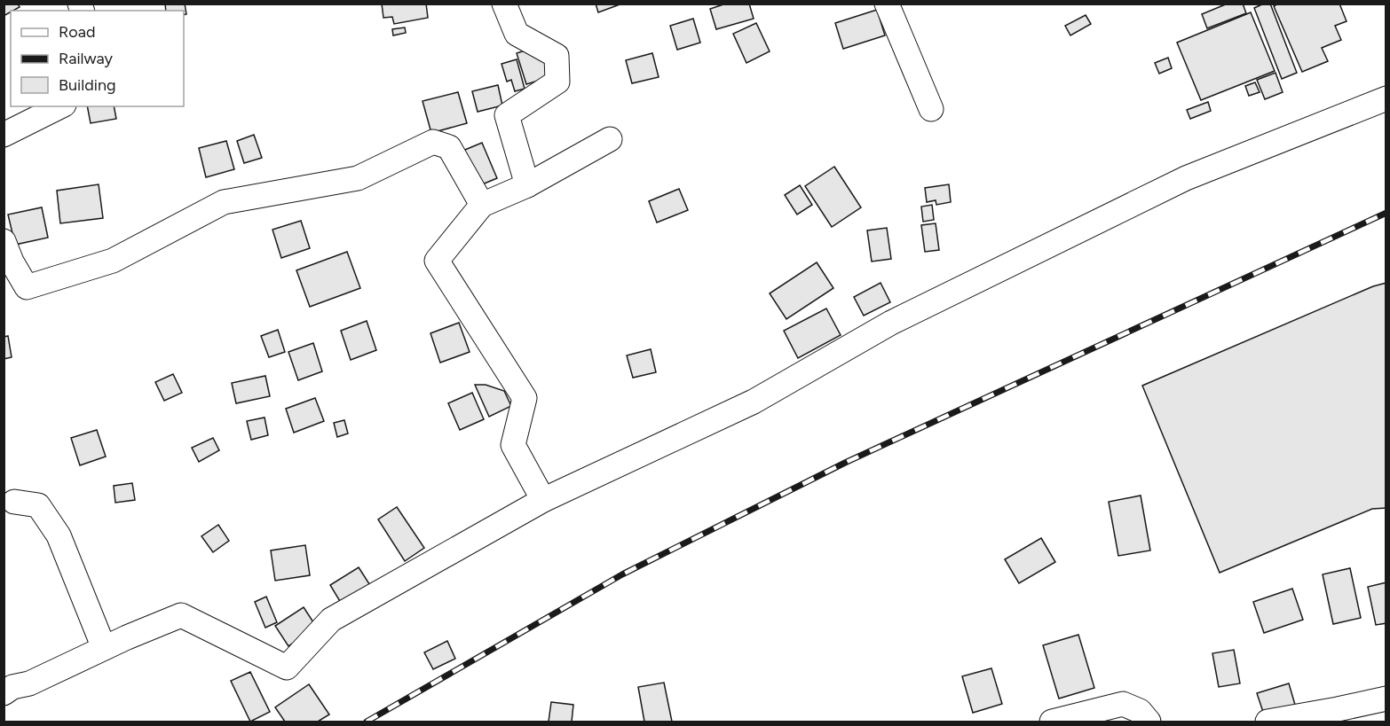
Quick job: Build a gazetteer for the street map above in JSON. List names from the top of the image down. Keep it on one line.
{"legend":["Road","Railway","Building"]}
